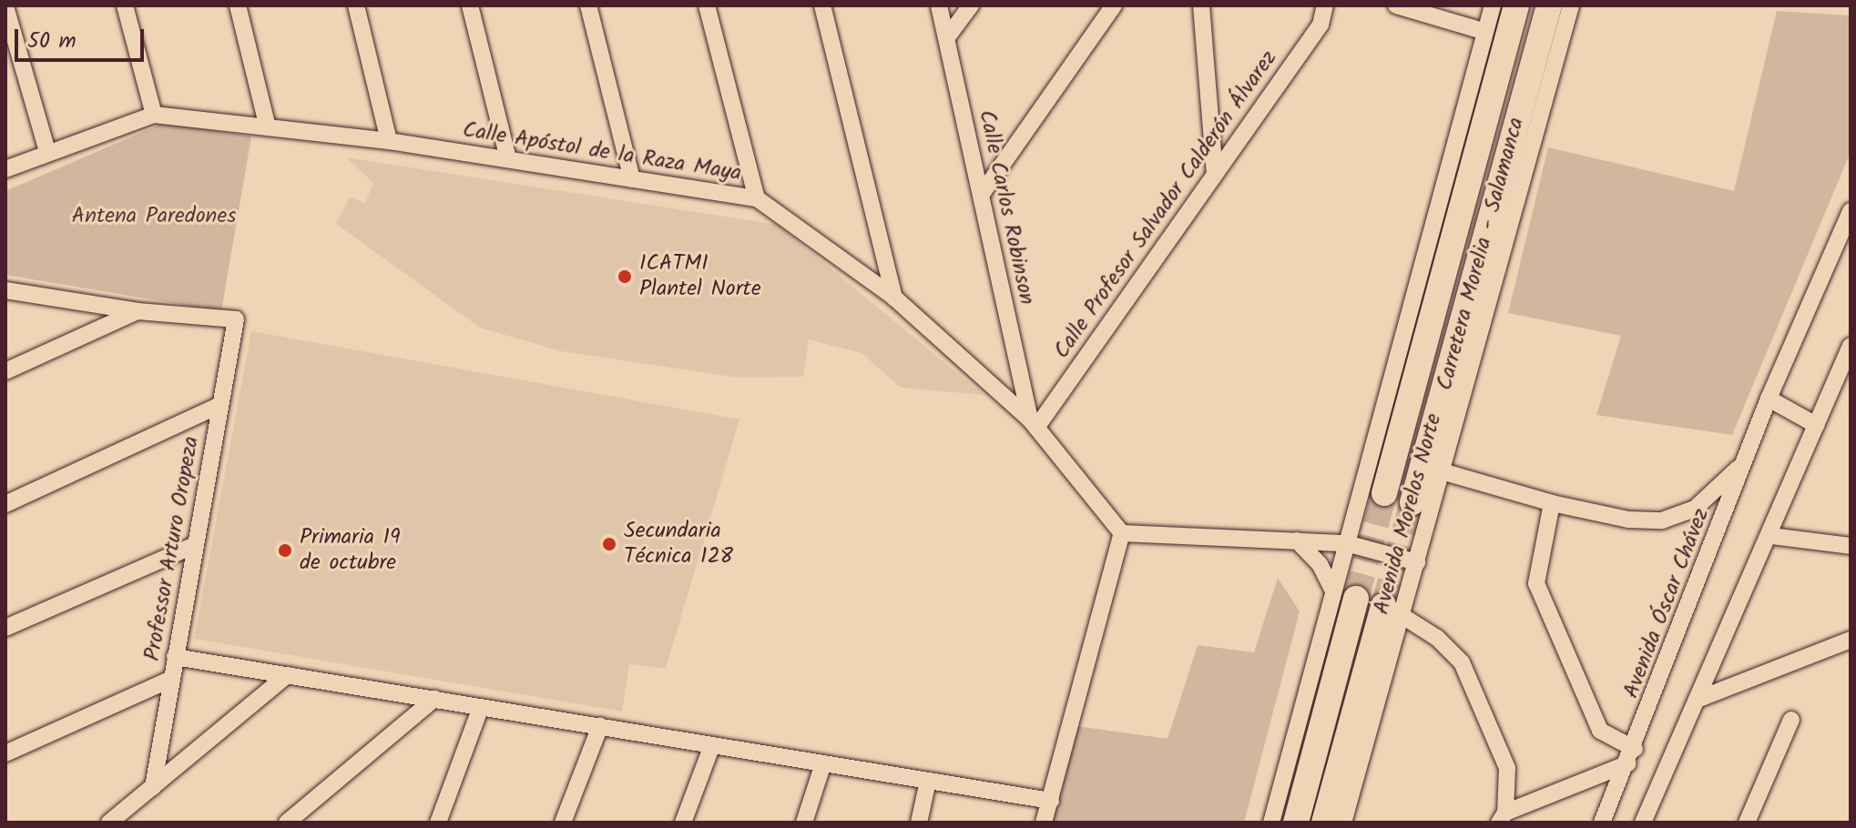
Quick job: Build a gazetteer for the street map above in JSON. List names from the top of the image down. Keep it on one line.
{"streets":{"highway":["Carretera Morelia - Salamanca"],"street":["Calle Apóstol de la Raza Maya","Calle Profesor Salvador Calderón Álvarez","Calle Carlos Robinson","Avenida Morelos Norte","Professor Arturo Oropeza","Avenida Óscar Chávez"]},"crossings":[["Calle Apóstol de la Raza Maya","Calle Profesor Salvador Calderón Álvarez"],["Calle Apóstol de la Raza Maya","Calle Carlos Robinson"],["Calle Profesor Salvador Calderón Álvarez","Calle Carlos Robinson"]],"parks":["Antena Paredones"],"places":["ICATMI Plantel Norte","Secundaria Técnica 128","Primaria 19 de octubre"],"scale_bar":"50 m"}
